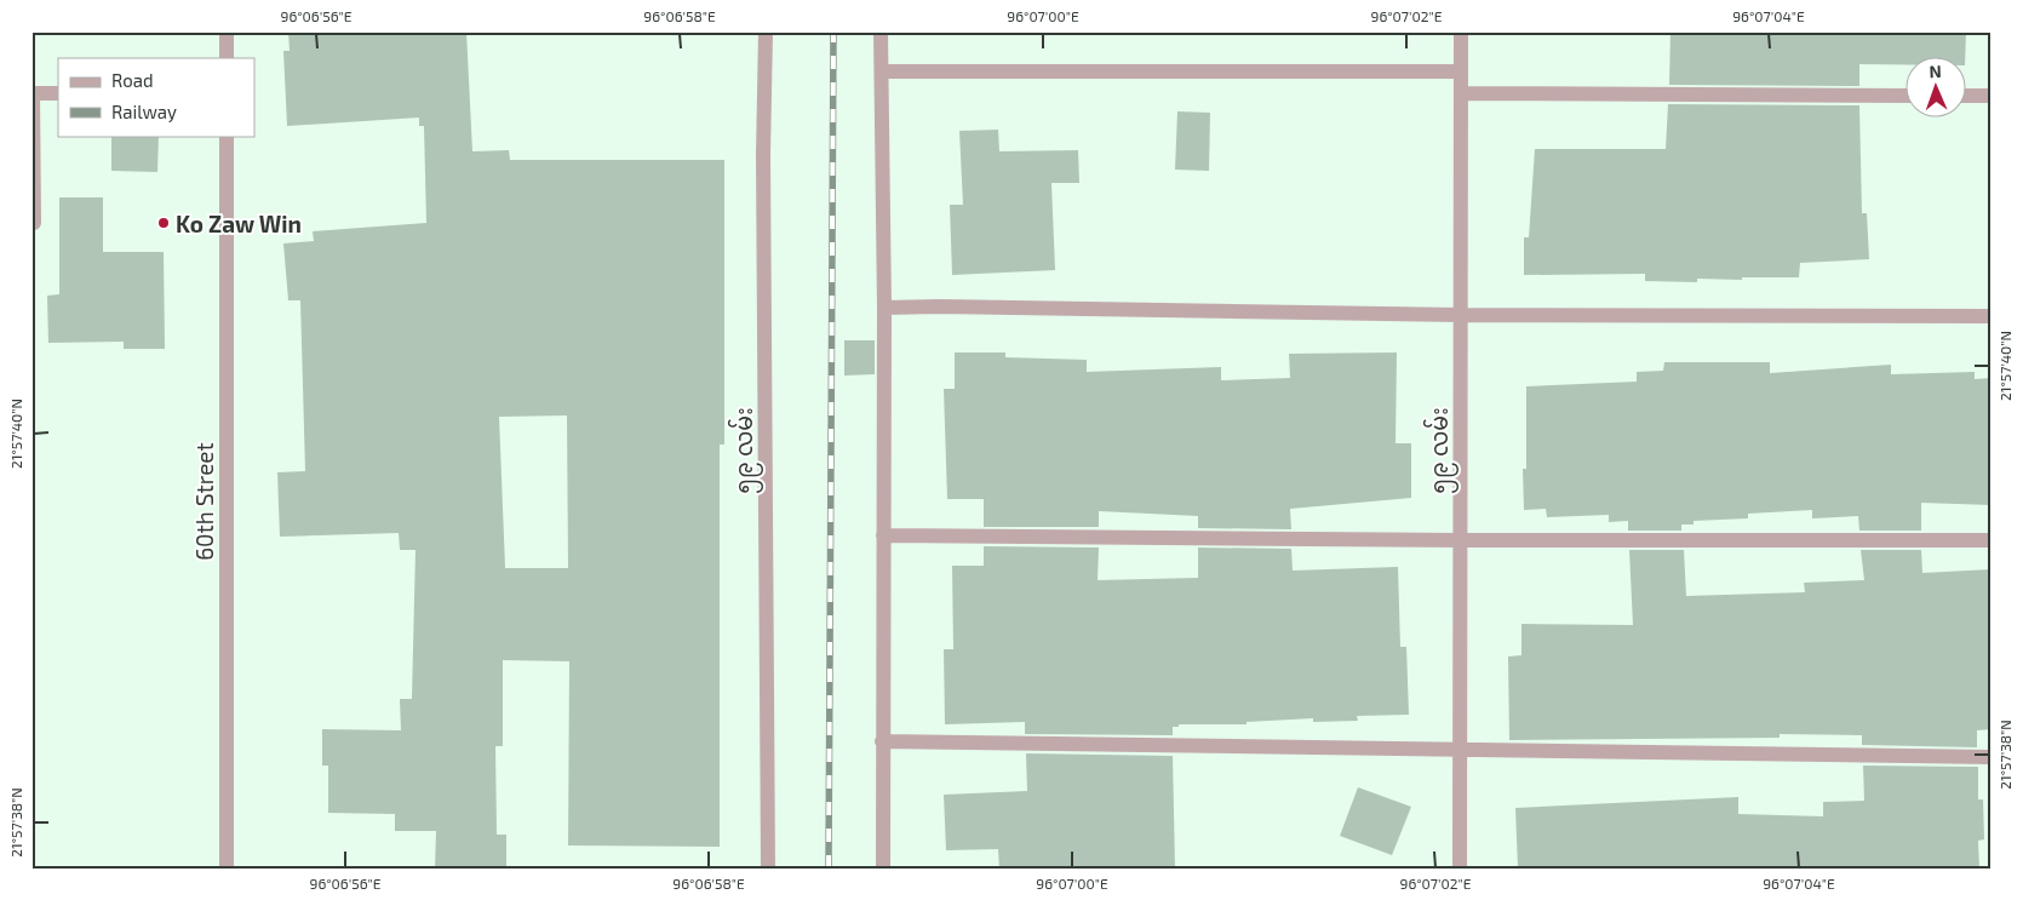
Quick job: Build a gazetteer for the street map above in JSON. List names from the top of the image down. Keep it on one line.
{"streets":{"street":["၅၉ လမ်း","60th Street"]},"places":["Ko Zaw Win"],"legend":["Road","Railway"],"north":"top","coordinates":["96°06'56\"E","96°06'58\"E","96°07'00\"E","96°07'02\"E","96°07'04\"E","21°57'40\"N","21°57'38\"N"]}
